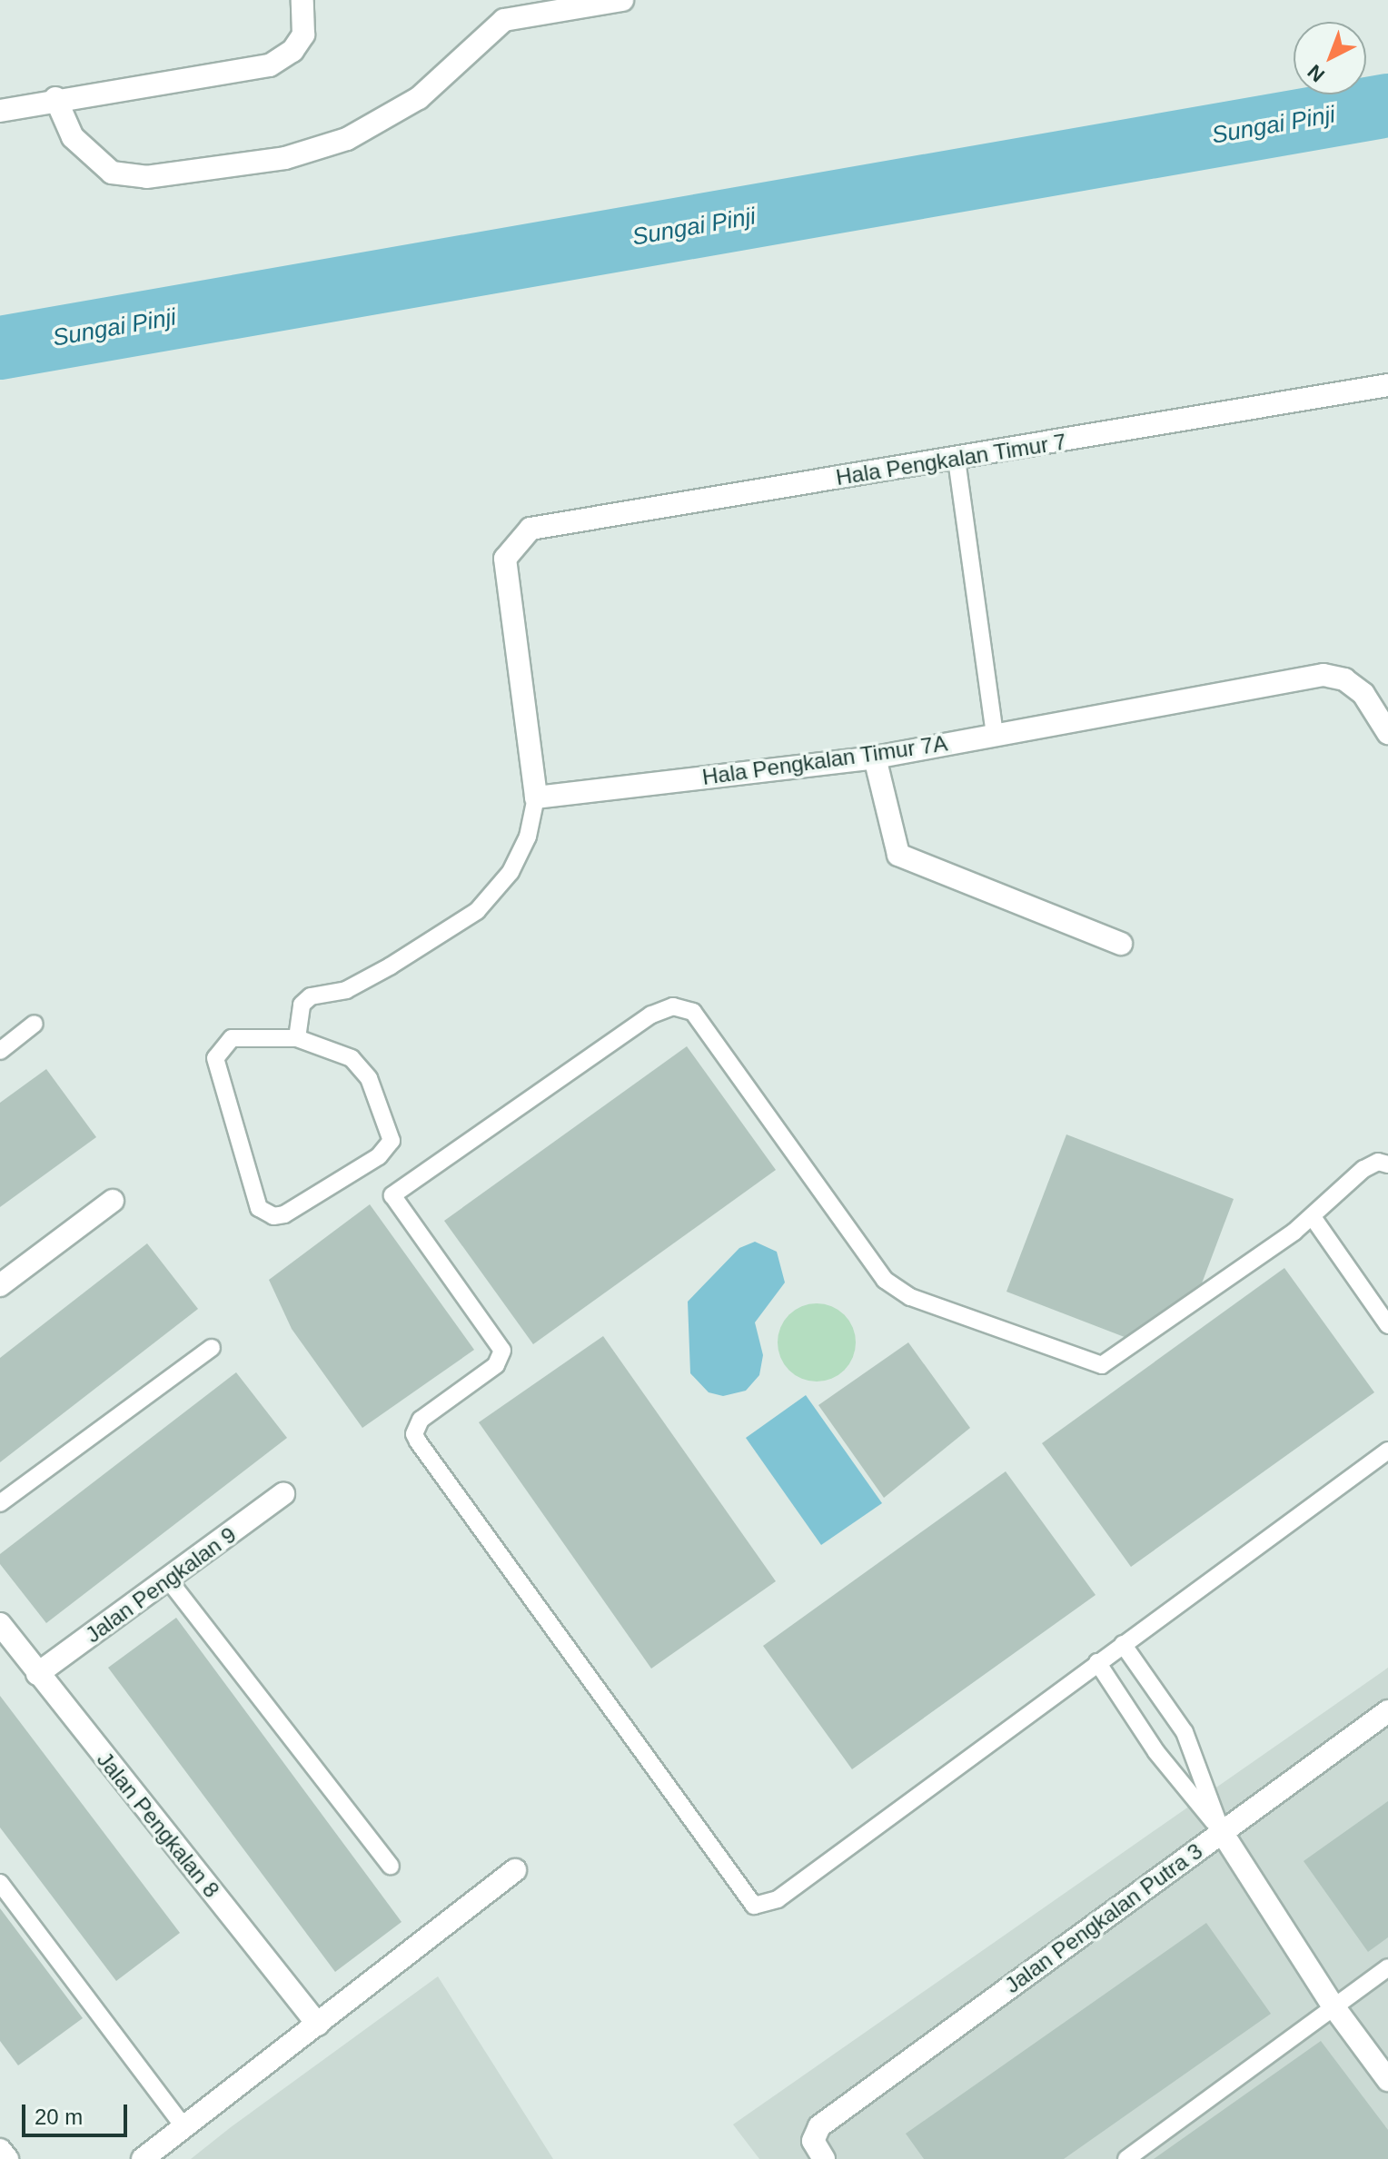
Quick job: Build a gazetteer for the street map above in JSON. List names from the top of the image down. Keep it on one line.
{"streets":{"street":["Hala Pengkalan Timur 7","Hala Pengkalan Timur 7A","Jalan Pengkalan 9","Jalan Pengkalan 8","Jalan Pengkalan Putra 3"]},"crossings":[["Hala Pengkalan Timur 7","Hala Pengkalan Timur 7A"],["Jalan Pengkalan 9","Jalan Pengkalan 8"]],"water":["Sungai Pinji"],"scale_bar":"20 m","north":"bottom left"}
